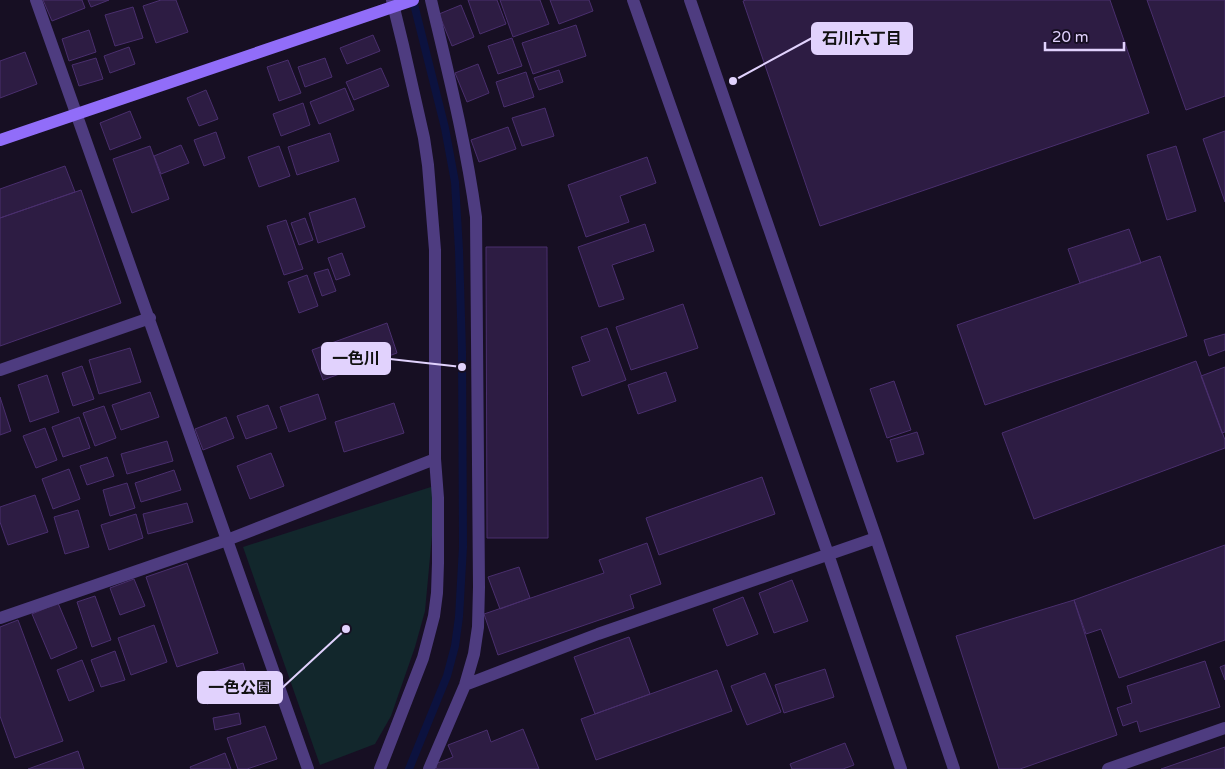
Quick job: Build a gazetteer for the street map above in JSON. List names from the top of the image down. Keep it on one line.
{"places":["石川六丁目","一色川","一色公園"],"scale_bar":"20 m"}
